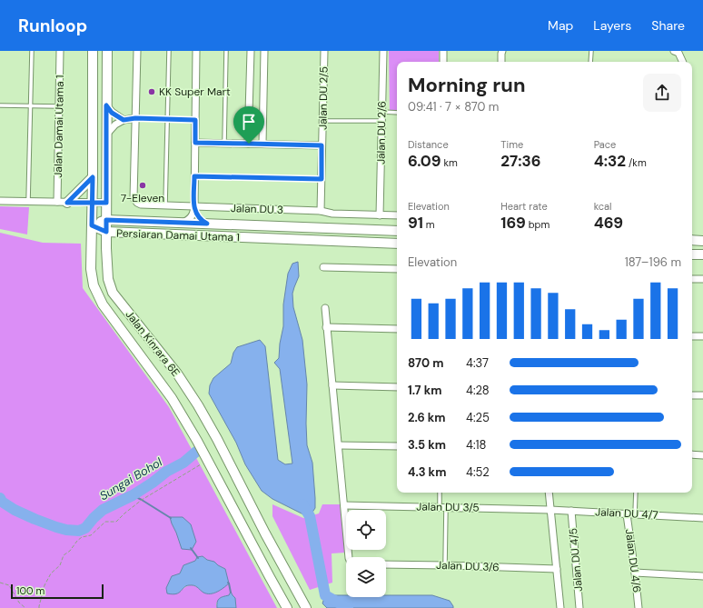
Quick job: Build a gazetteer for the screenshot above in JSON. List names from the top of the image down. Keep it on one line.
{"streets":{"street":["Jalan DU 2/5","Jalan Damai Utama 1","Jalan DU 2/6","Jalan DU 3","Persiaran Damai Utama 1","Jalan Kinrara 6E","Jalan DU 3/5","Jalan DU 4/7","Jalan DU 4/5","Jalan DU 4/6","Jalan DU 3/6"]},"crossings":[["Jalan DU 2/5","Jalan DU 3"],["Jalan DU 2/6","Jalan DU 3"],["Persiaran Damai Utama 1","Jalan Kinrara 6E"],["Jalan DU 3/5","Jalan DU 4/7"],["Jalan DU 4/7","Jalan DU 4/5"],["Jalan DU 4/7","Jalan DU 4/6"]],"water":["Sungai Bohol"],"places":["KK Super Mart","7-Eleven"],"scale_bar":"100 m","page":{"header":"Runloop","nav":["Map","Layers","Share"],"heading":["Morning run","09:41 · 7 × 870 m"],"stats":[["Distance","6.09 km"],["Time","27:36"],["Pace","4:32 /km"],["Elevation","91 m"],["Heart rate","169 bpm"],["kcal","469"]],"chart":["Elevation","187–196 m"],"list":[{"name":"870 m","note":"4:37"},{"name":"1.7 km","note":"4:28"},{"name":"2.6 km","note":"4:25"},{"name":"3.5 km","note":"4:18"},{"name":"4.3 km","note":"4:52"}],"scale":"100 m"}}
